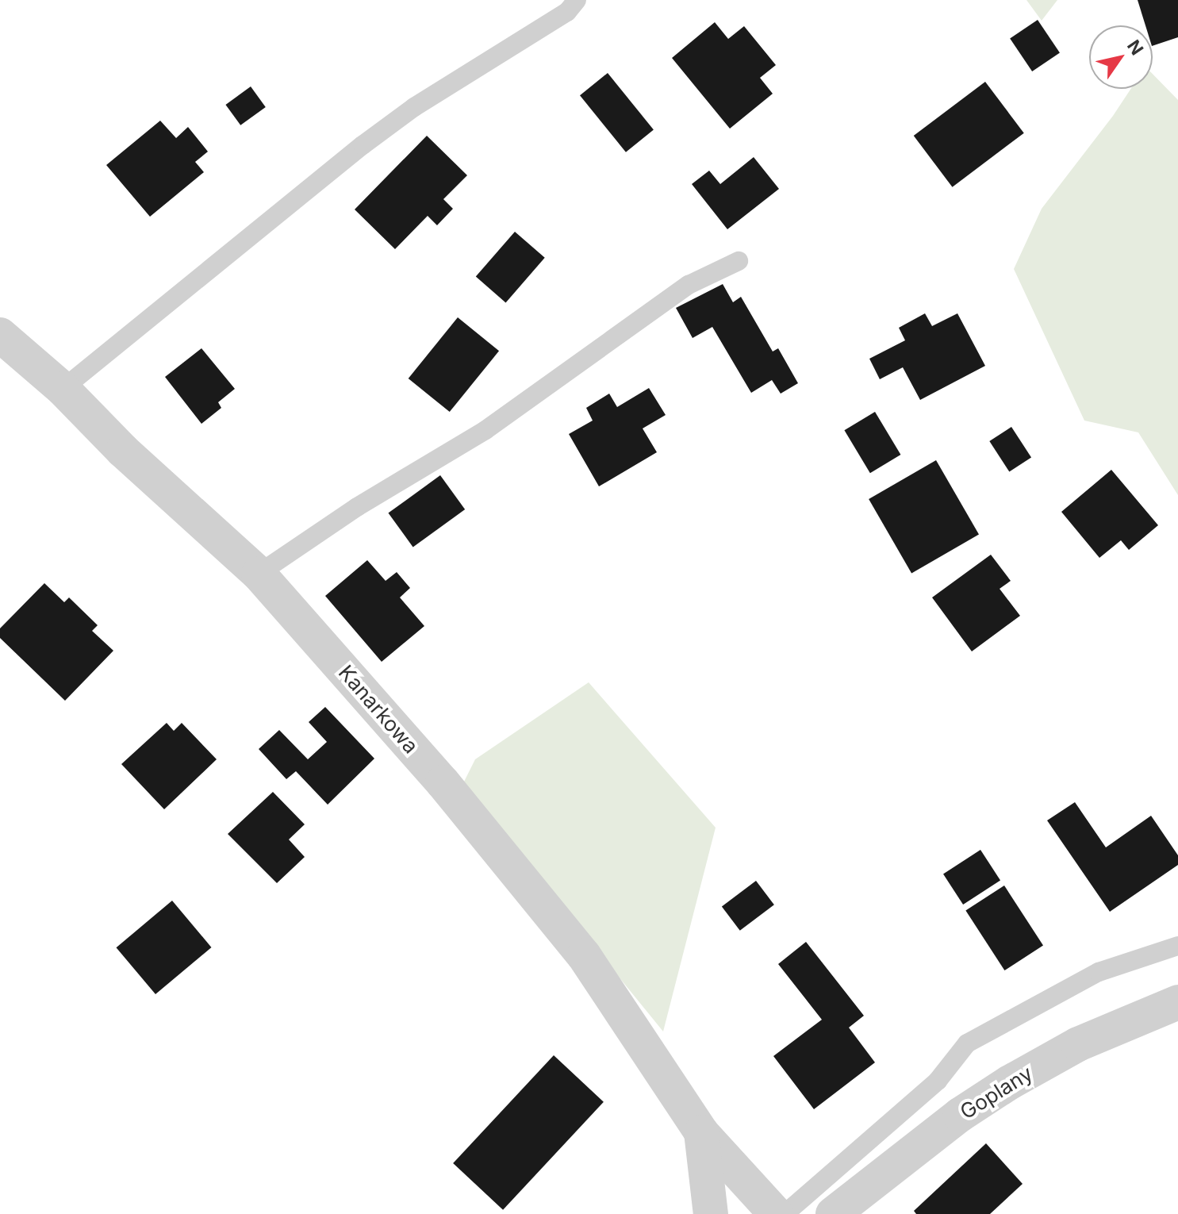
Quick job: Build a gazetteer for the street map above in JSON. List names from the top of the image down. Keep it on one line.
{"streets":{"street":["Kanarkowa","Goplany"]},"north":"top right"}
